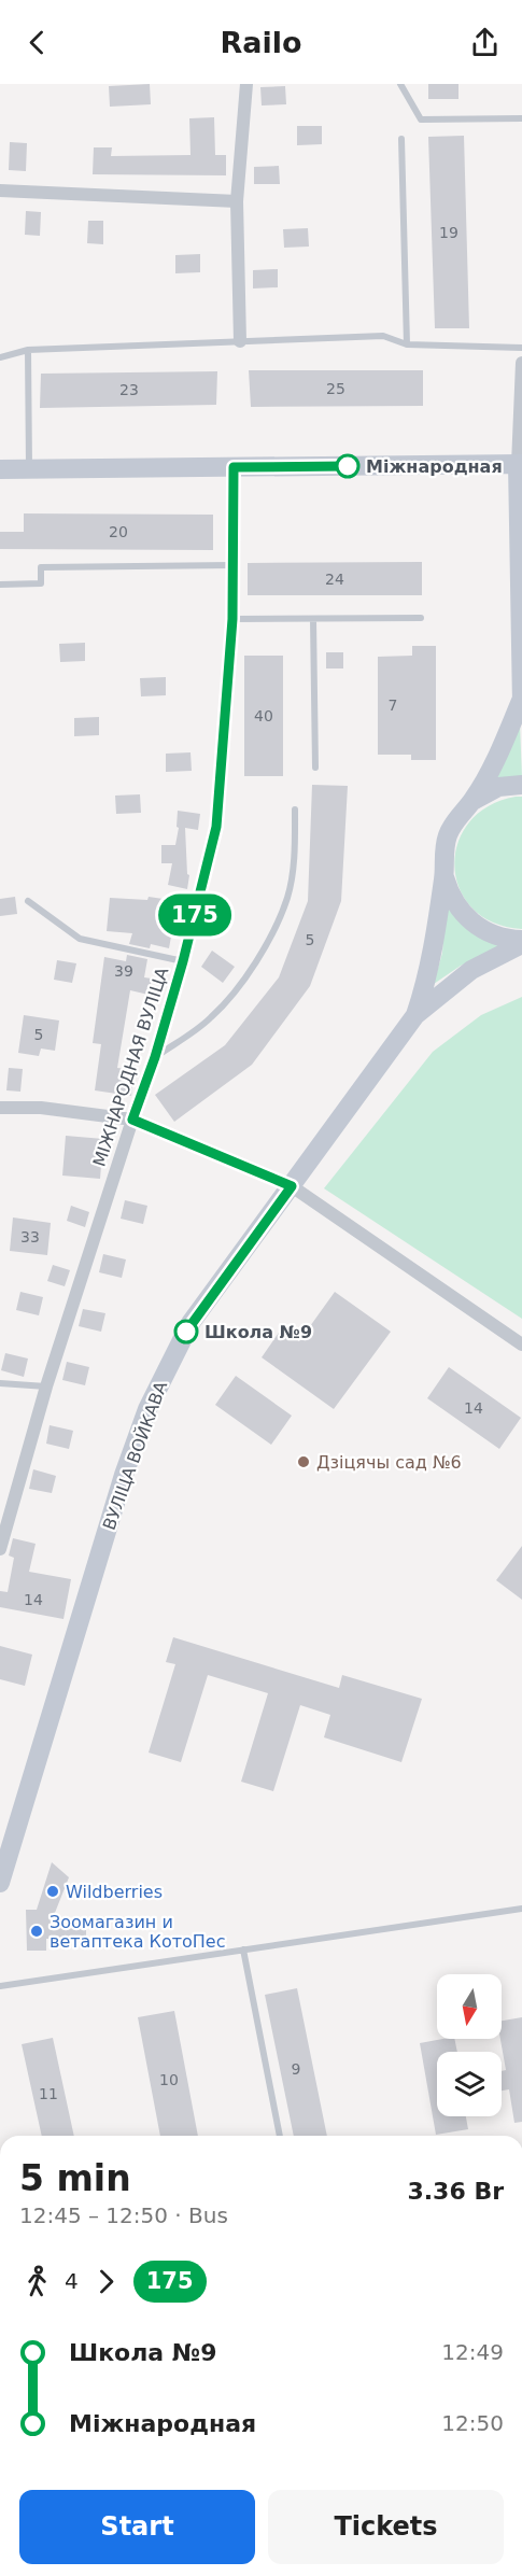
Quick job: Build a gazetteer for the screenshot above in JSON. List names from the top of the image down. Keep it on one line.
{"streets":{"main road":["ВУЛІЦА ВОЙКАВА"],"street":["МІЖНАРОДНАЯ ВУЛІЦА"]},"places":["Міжнародная","Школа №9","Дзіцячы сад №6","Wildberries","Зоомагазин и ветаптека КотоПес"],"lines":["bus line 175"],"house_numbers":["19","25","23","20","24","7","40","5","39","5","33","14","14","9","10","11"],"north":"bottom","page":{"header":"Railo","on_map":"175","heading":["5 min","12:45 – 12:50 · Bus","3.36 Br"],"legs":["4","175"],"list":[{"name":"Школа №9","value":"12:49"},{"name":"Міжнародная","value":"12:50"}],"buttons":["Start","Tickets"]}}
